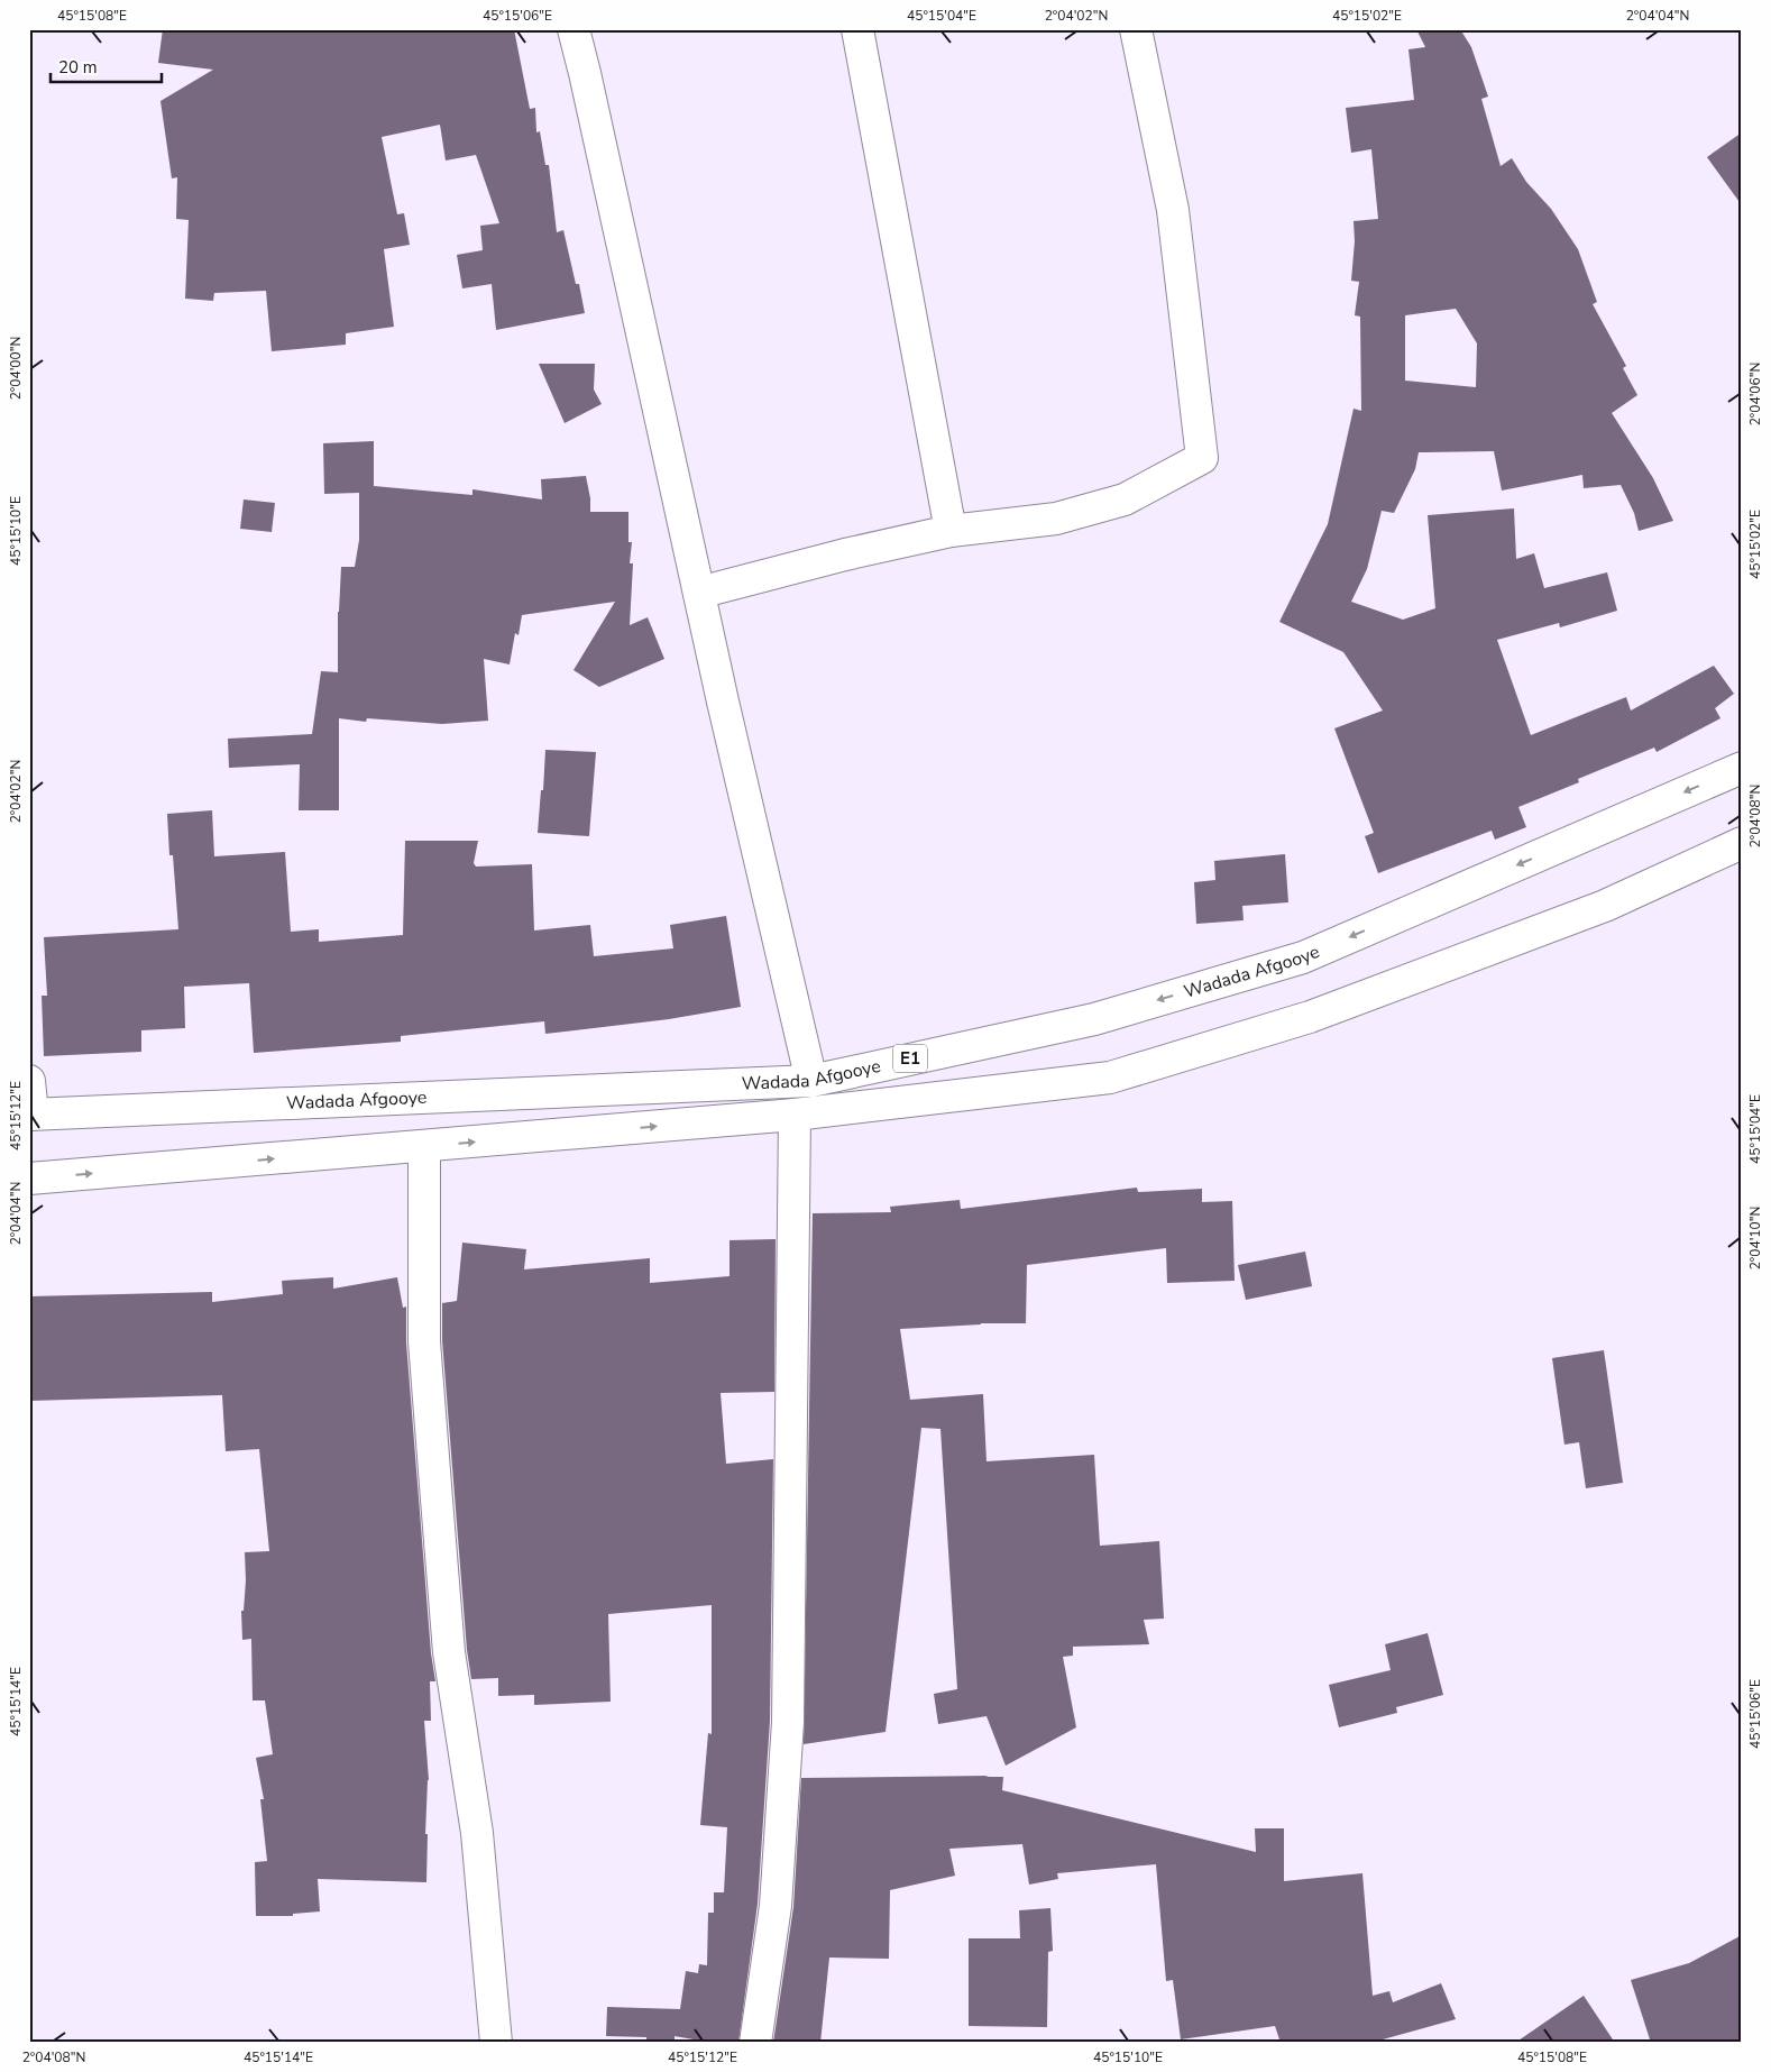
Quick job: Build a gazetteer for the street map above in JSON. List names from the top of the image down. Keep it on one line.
{"streets":{"main road":["Wadada Afgooye","E1"]},"scale_bar":"20 m","coordinates":["45°15'08\"E","45°15'06\"E","45°15'04\"E","2°04'02\"N","45°15'02\"E","2°04'04\"N","2°04'00\"N","2°04'06\"N","45°15'10\"E","2°04'08\"N","45°15'12\"E","2°04'10\"N","45°15'14\"E"]}
